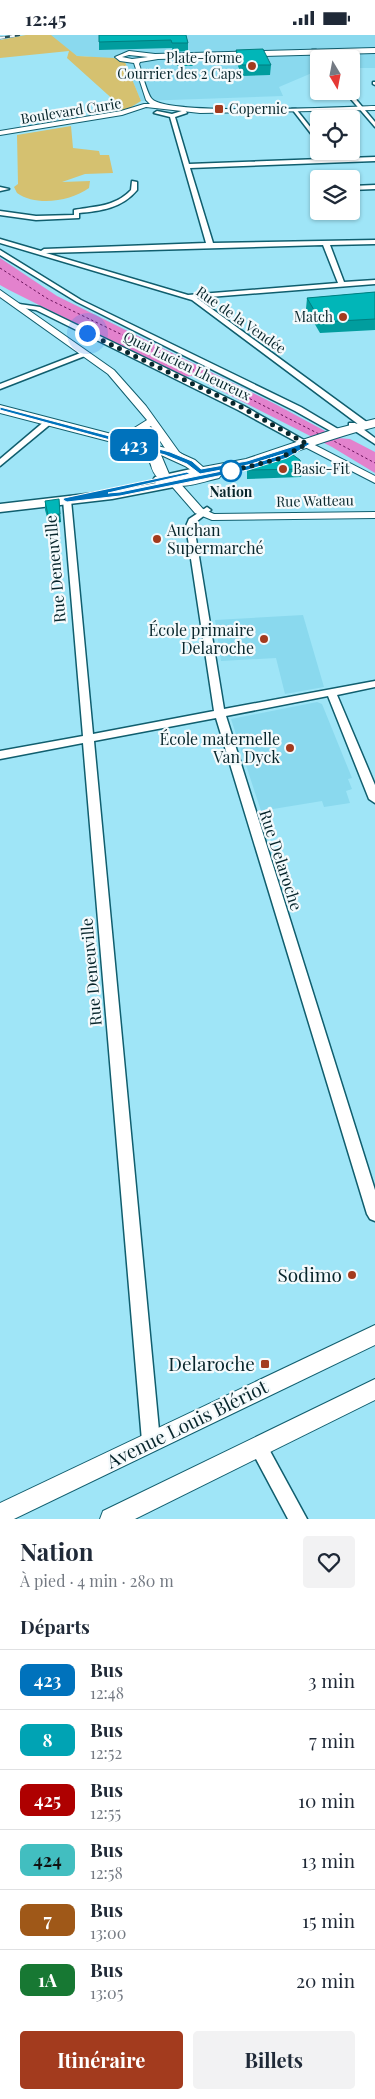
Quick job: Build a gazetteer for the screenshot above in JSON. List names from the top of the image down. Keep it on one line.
{"streets":{"street":["Boulevard Curie","Rue de la Vendée","Quai Lucien Lheureux","Rue Watteau","Rue Deneuville","Rue Delaroche","Avenue Louis Blériot"]},"crossings":[["Rue Watteau","Rue Delaroche"],["Rue Deneuville","Avenue Louis Blériot"]],"places":{"other":["Plate-forme Courrier des 2 Caps","Match","Basic-Fit","Nation","Auchan Supermarché","École primaire Delaroche","École maternelle Van Dyck","Sodimo"],"transit":["Copernic","Delaroche"]},"lines":["bus line 423"],"north":"bottom","page":{"status":"12:45","on_map":"423","heading":[["Nation","À pied · 4 min · 280 m"],"Départs"],"list":[{"mark":"423","name":"Bus","note":"12:48","value":"3 min"},{"mark":"8","name":"Bus","note":"12:52","value":"7 min"},{"mark":"425","name":"Bus","note":"12:55","value":"10 min"},{"mark":"424","name":"Bus","note":"12:58","value":"13 min"},{"mark":"7","name":"Bus","note":"13:00","value":"15 min"},{"mark":"1A","name":"Bus","note":"13:05","value":"20 min"}],"buttons":["Itinéraire","Billets"]}}
